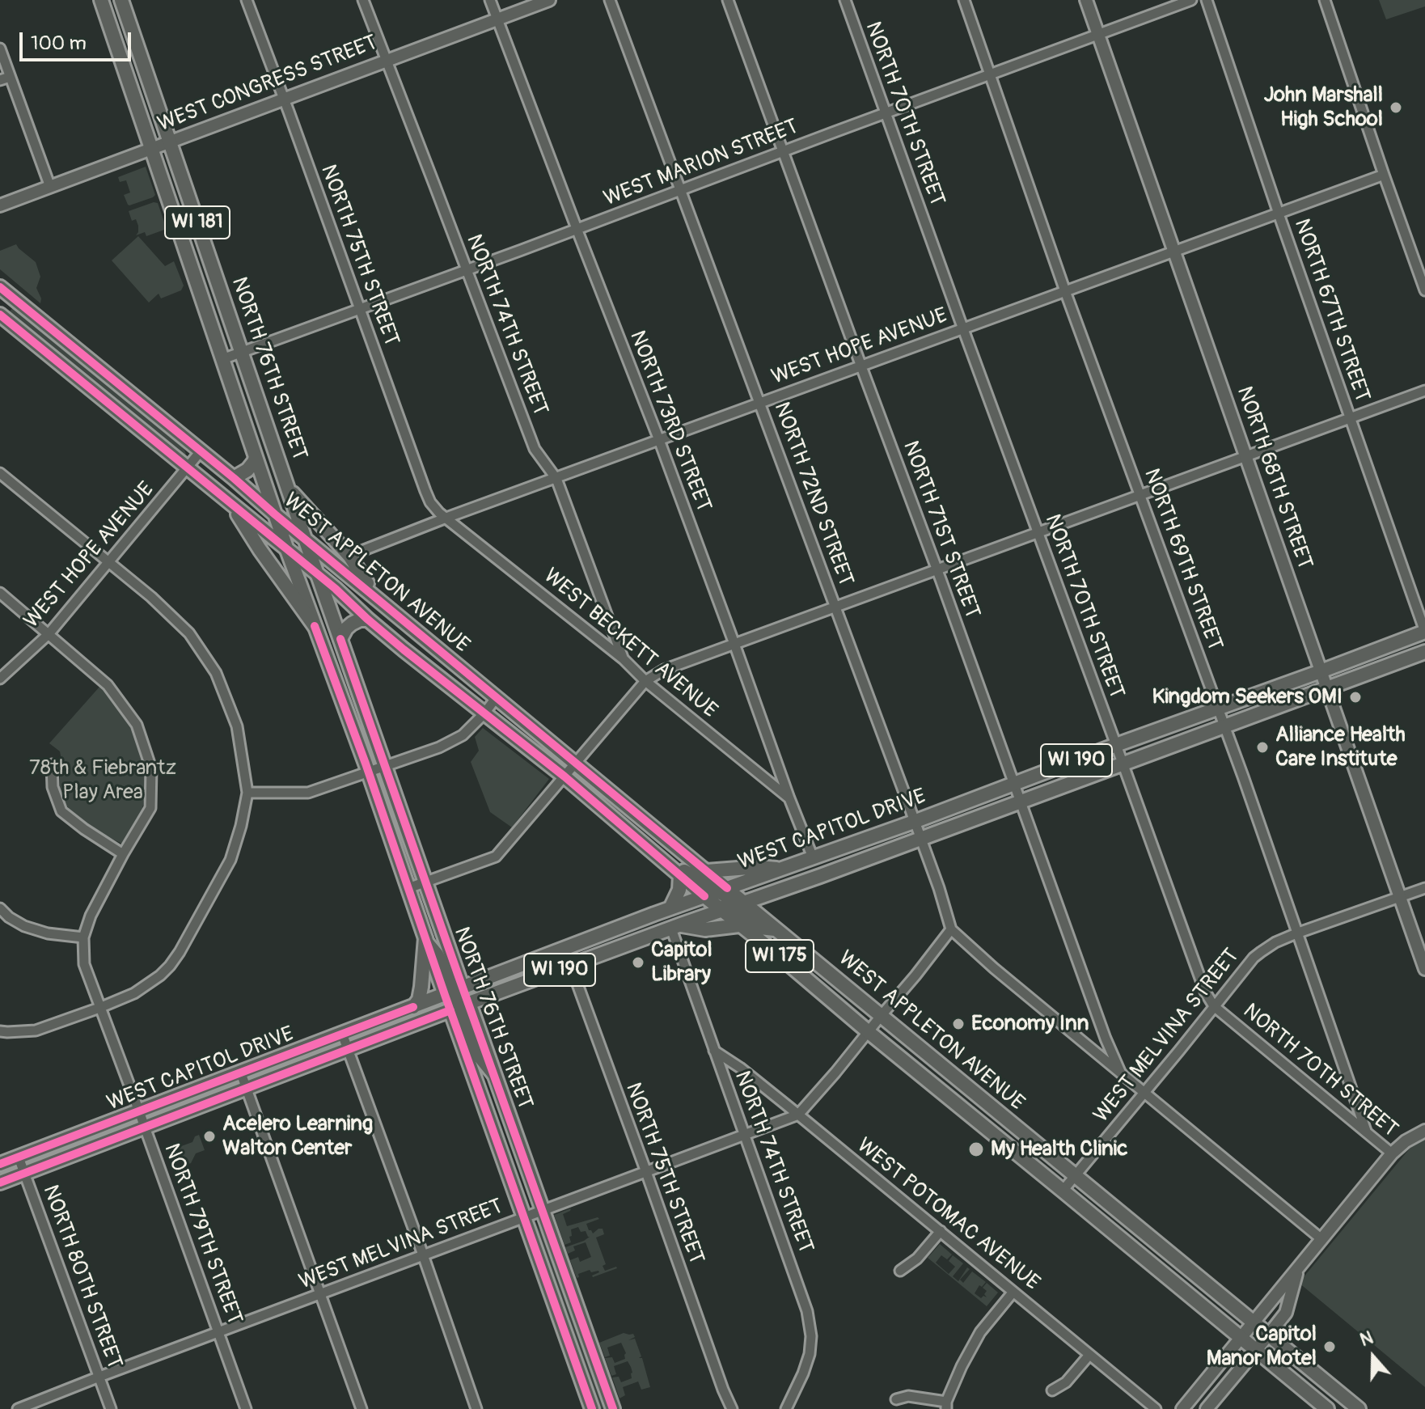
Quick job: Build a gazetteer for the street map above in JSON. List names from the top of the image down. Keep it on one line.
{"streets":{"main road":["WI 181","NORTH 76TH STREET","WEST APPLETON AVENUE","WI 190","WEST CAPITOL DRIVE","WI 175"],"street":["WEST CONGRESS STREET","NORTH 70TH STREET","WEST MARION STREET","NORTH 75TH STREET","NORTH 67TH STREET","NORTH 74TH STREET","WEST HOPE AVENUE","NORTH 73RD STREET","NORTH 68TH STREET","NORTH 72ND STREET","NORTH 71ST STREET","NORTH 69TH STREET","WEST BECKETT AVENUE","WEST MELVINA STREET","WEST POTOMAC AVENUE","NORTH 79TH STREET","NORTH 80TH STREET"]},"crossings":[["WEST CONGRESS STREET","NORTH 75TH STREET"],["WEST CONGRESS STREET","NORTH 74TH STREET"],["WEST CONGRESS STREET","NORTH 76TH STREET"],["WEST CONGRESS STREET","NORTH 73RD STREET"],["NORTH 70TH STREET","WEST MARION STREET"],["NORTH 70TH STREET","WEST HOPE AVENUE"],["NORTH 70TH STREET","NORTH 69TH STREET"],["NORTH 70TH STREET","WEST CAPITOL DRIVE"],["NORTH 70TH STREET","WEST MELVINA STREET"],["WEST MARION STREET","NORTH 75TH STREET"],["WEST MARION STREET","NORTH 74TH STREET"],["WEST MARION STREET","NORTH 76TH STREET"],["WEST MARION STREET","NORTH 73RD STREET"],["WEST MARION STREET","NORTH 68TH STREET"],["WEST MARION STREET","NORTH 72ND STREET"],["WEST MARION STREET","NORTH 71ST STREET"],["WEST MARION STREET","NORTH 69TH STREET"],["NORTH 75TH STREET","WEST HOPE AVENUE"],["NORTH 75TH STREET","WEST BECKETT AVENUE"],["NORTH 75TH STREET","WEST CAPITOL DRIVE"],["NORTH 75TH STREET","WEST MELVINA STREET"],["NORTH 67TH STREET","WEST HOPE AVENUE"],["NORTH 67TH STREET","WEST CAPITOL DRIVE"],["NORTH 74TH STREET","WEST HOPE AVENUE"],["NORTH 74TH STREET","WEST BECKETT AVENUE"],["NORTH 74TH STREET","WEST CAPITOL DRIVE"],["NORTH 74TH STREET","WEST MELVINA STREET"],["NORTH 74TH STREET","WEST POTOMAC AVENUE"],["WEST HOPE AVENUE","NORTH 73RD STREET"],["WEST HOPE AVENUE","NORTH 68TH STREET"],["WEST HOPE AVENUE","NORTH 72ND STREET"],["WEST HOPE AVENUE","NORTH 71ST STREET"],["WEST HOPE AVENUE","NORTH 69TH STREET"],["WEST HOPE AVENUE","WEST APPLETON AVENUE"],["WEST HOPE AVENUE","WEST BECKETT AVENUE"],["NORTH 76TH STREET","WEST APPLETON AVENUE"],["NORTH 76TH STREET","WEST CAPITOL DRIVE"],["NORTH 76TH STREET","WEST MELVINA STREET"],["NORTH 73RD STREET","WEST BECKETT AVENUE"],["NORTH 73RD STREET","WEST CAPITOL DRIVE"],["NORTH 68TH STREET","WEST CAPITOL DRIVE"],["NORTH 68TH STREET","WEST MELVINA STREET"],["NORTH 72ND STREET","WEST CAPITOL DRIVE"],["NORTH 71ST STREET","WEST CAPITOL DRIVE"],["NORTH 69TH STREET","WEST CAPITOL DRIVE"],["NORTH 69TH STREET","WEST MELVINA STREET"],["WEST APPLETON AVENUE","WEST CAPITOL DRIVE"],["WEST APPLETON AVENUE","WEST MELVINA STREET"],["WEST CAPITOL DRIVE","NORTH 79TH STREET"],["WEST CAPITOL DRIVE","NORTH 80TH STREET"],["WEST MELVINA STREET","WEST POTOMAC AVENUE"],["WEST MELVINA STREET","NORTH 79TH STREET"],["WEST MELVINA STREET","NORTH 80TH STREET"]],"parks":["78th & Fiebrantz Play Area"],"places":["John Marshall High School","Kingdom Seekers OMI","Alliance Health Care Institute","Capitol Library","Economy Inn","Acelero Learning Walton Center","My Health Clinic","Capitol Manor Motel"],"scale_bar":"100 m","north":"top"}
